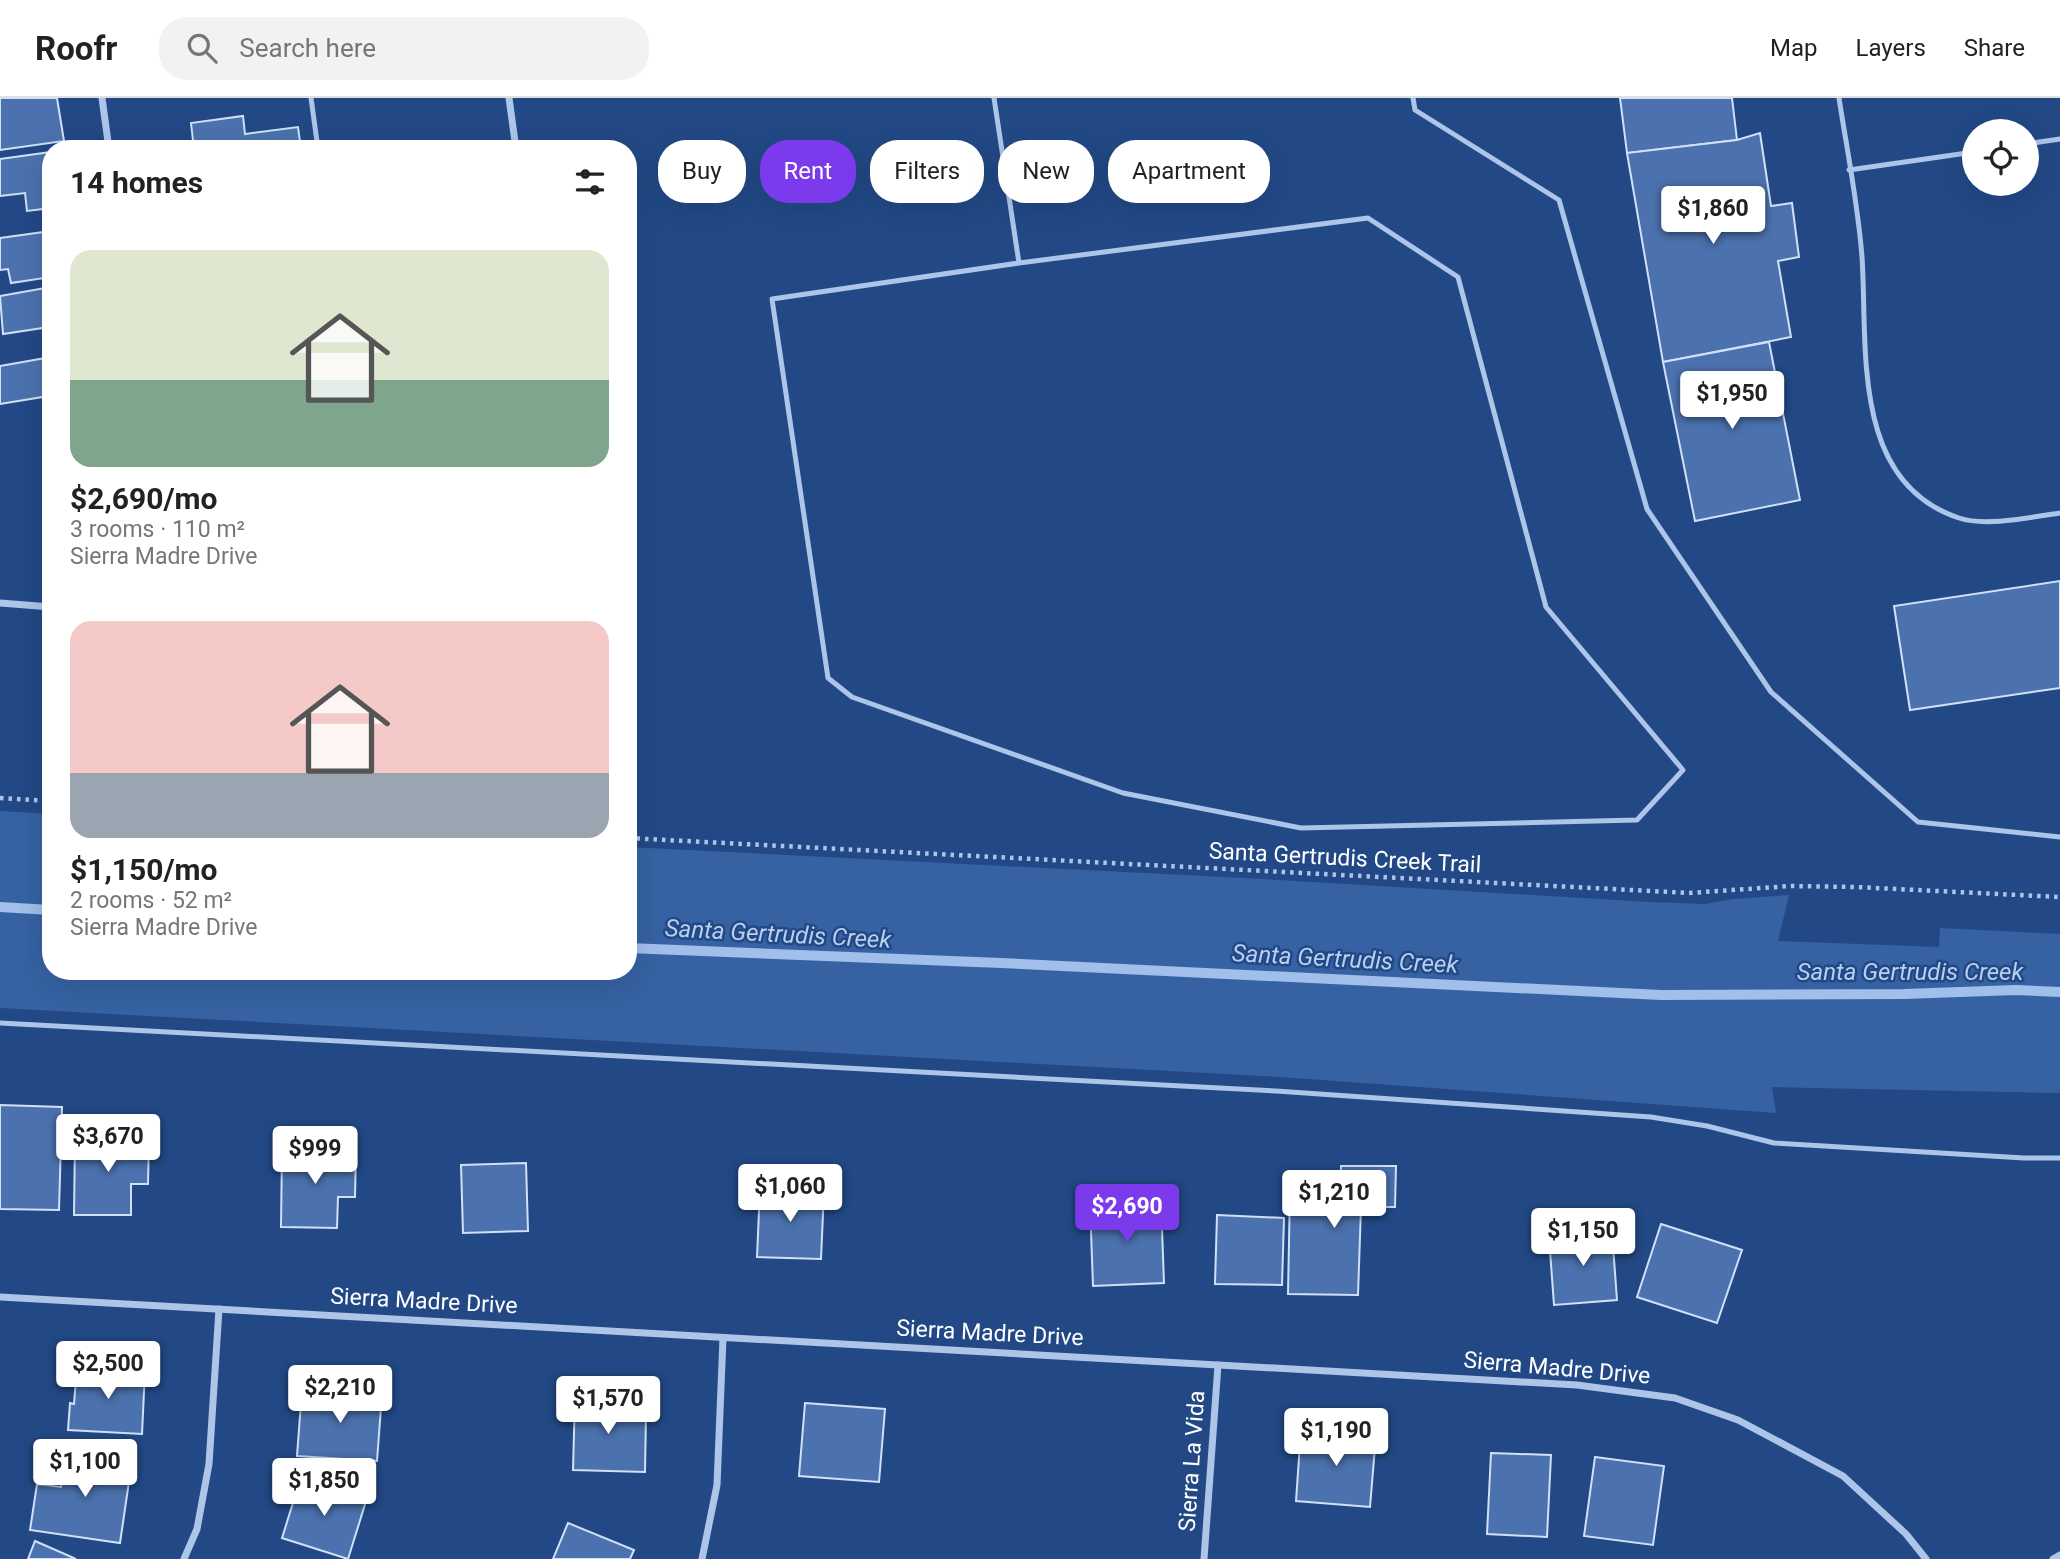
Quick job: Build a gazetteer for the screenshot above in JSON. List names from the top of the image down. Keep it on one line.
{"streets":{"street":["Sierra Madre Drive","Sierra La Vida"],"path":["Santa Gertrudis Creek Trail"]},"crossings":[["Sierra Madre Drive","Sierra La Vida"]],"water":["Santa Gertrudis Creek"],"page":{"header":"Roofr","search":"Search here","nav":["Map","Layers","Share"],"chip":["Buy","Rent","Filters","New","Apartment"],"heading":"14 homes","price":["$1,860","$1,950","$3,670","$999","$1,060","$1,210","$2,690","$1,150","$2,500","$2,210","$1,570","$1,190","$1,100","$1,850"],"list":[{"name":"$2,690/mo","note":"3 rooms · 110 m² · Sierra Madre Drive"},{"name":"$1,150/mo","note":"2 rooms · 52 m² · Sierra Madre Drive"}]}}
